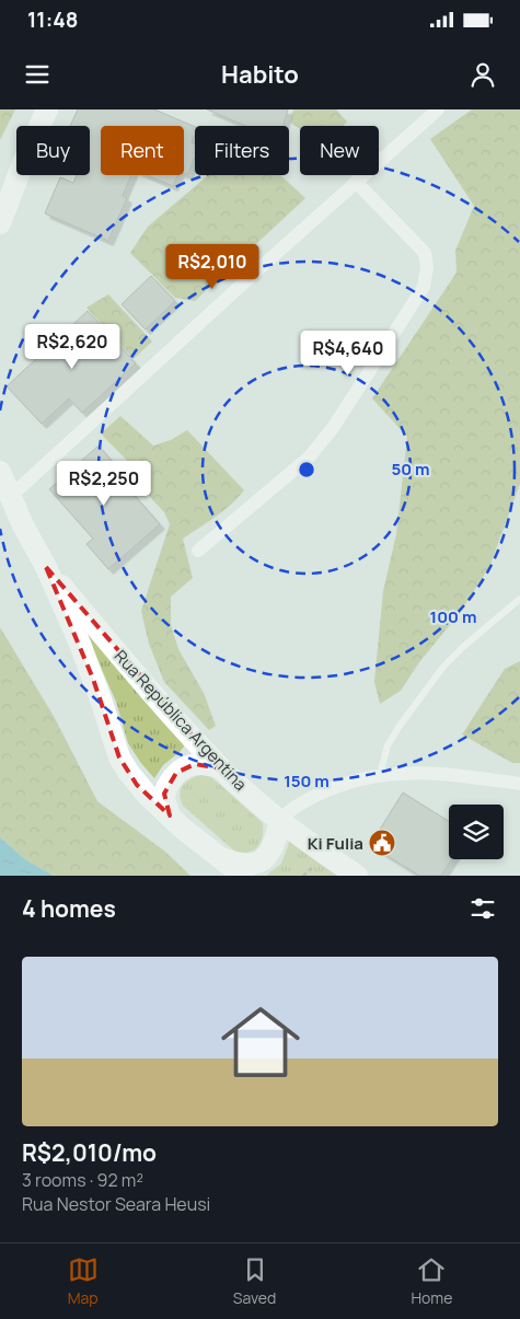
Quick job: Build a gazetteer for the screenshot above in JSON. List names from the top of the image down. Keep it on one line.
{"streets":{"main road":["Rua República Argentina"]},"places":{"public building":["Ki Fulia"]},"page":{"status":"11:48","header":"Habito","chip":["Buy","Rent","Filters","New"],"price":["R$2,010","R$2,620","R$4,640","R$2,250"],"heading":"4 homes","list":[{"name":"R$2,010/mo","note":"3 rooms · 92 m² · Rua Nestor Seara Heusi"}],"tabs":["Map","Saved","Home"]},"rings":["50 m","100 m","150 m"]}
